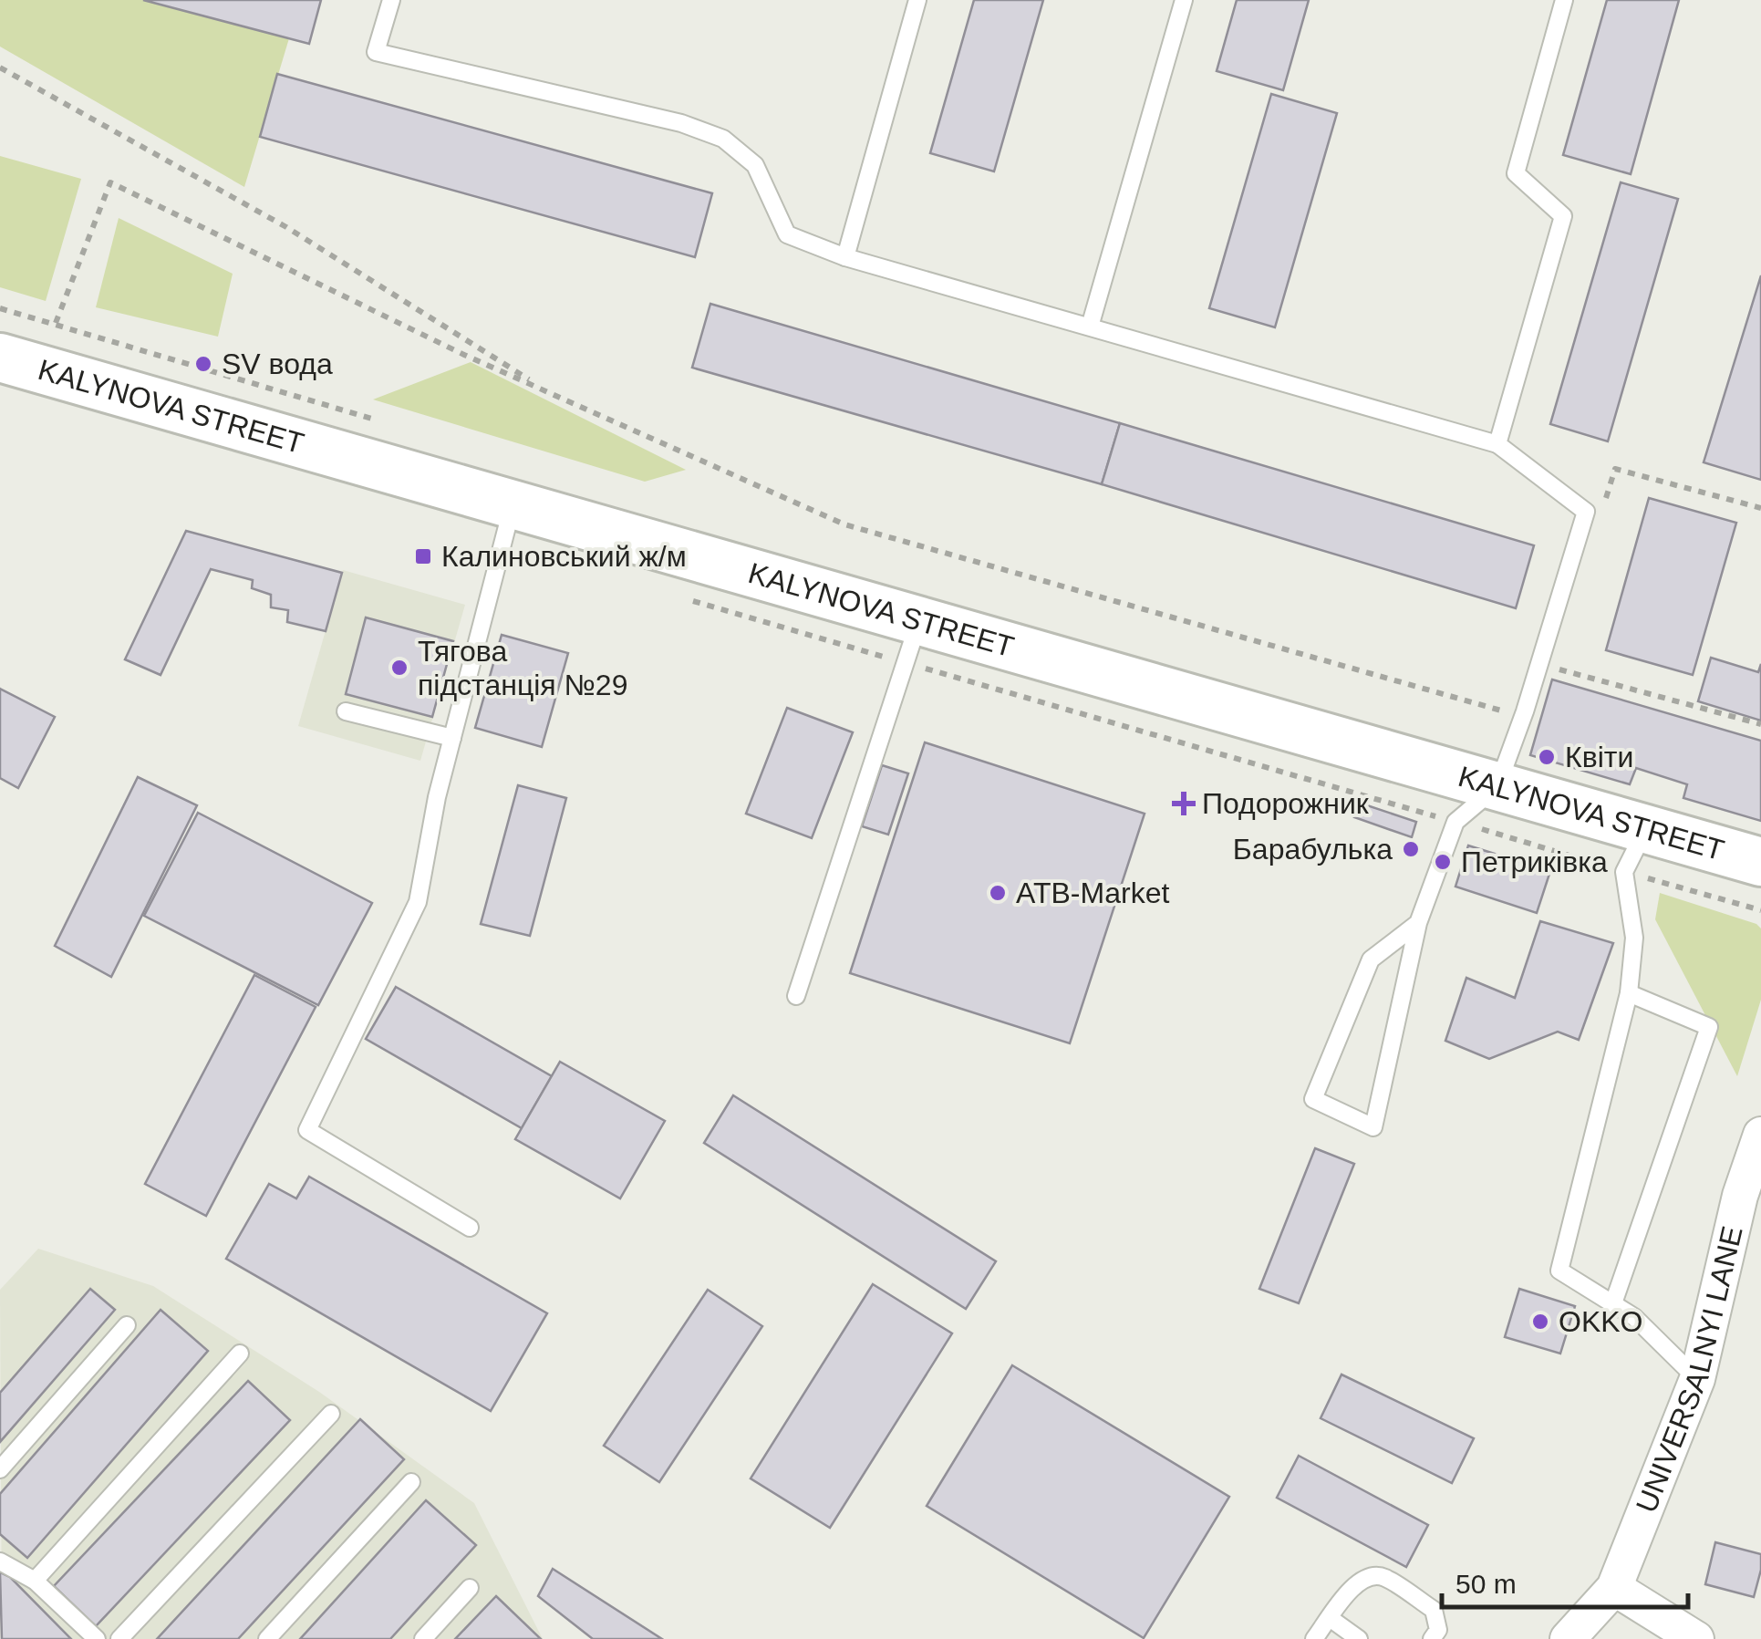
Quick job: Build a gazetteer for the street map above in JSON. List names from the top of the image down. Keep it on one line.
{"streets":{"main road":["KALYNOVA STREET"],"street":["UNIVERSALNYI LANE"]},"places":{"other":["SV вода","Тягова пiдстанцiя №29","Квіти","Барабулька","Петриківка","ATB-Market","OKKO"],"transit":["Калиновський ж/м"],"health":["Подорожник"]},"scale_bar":"50 m"}
